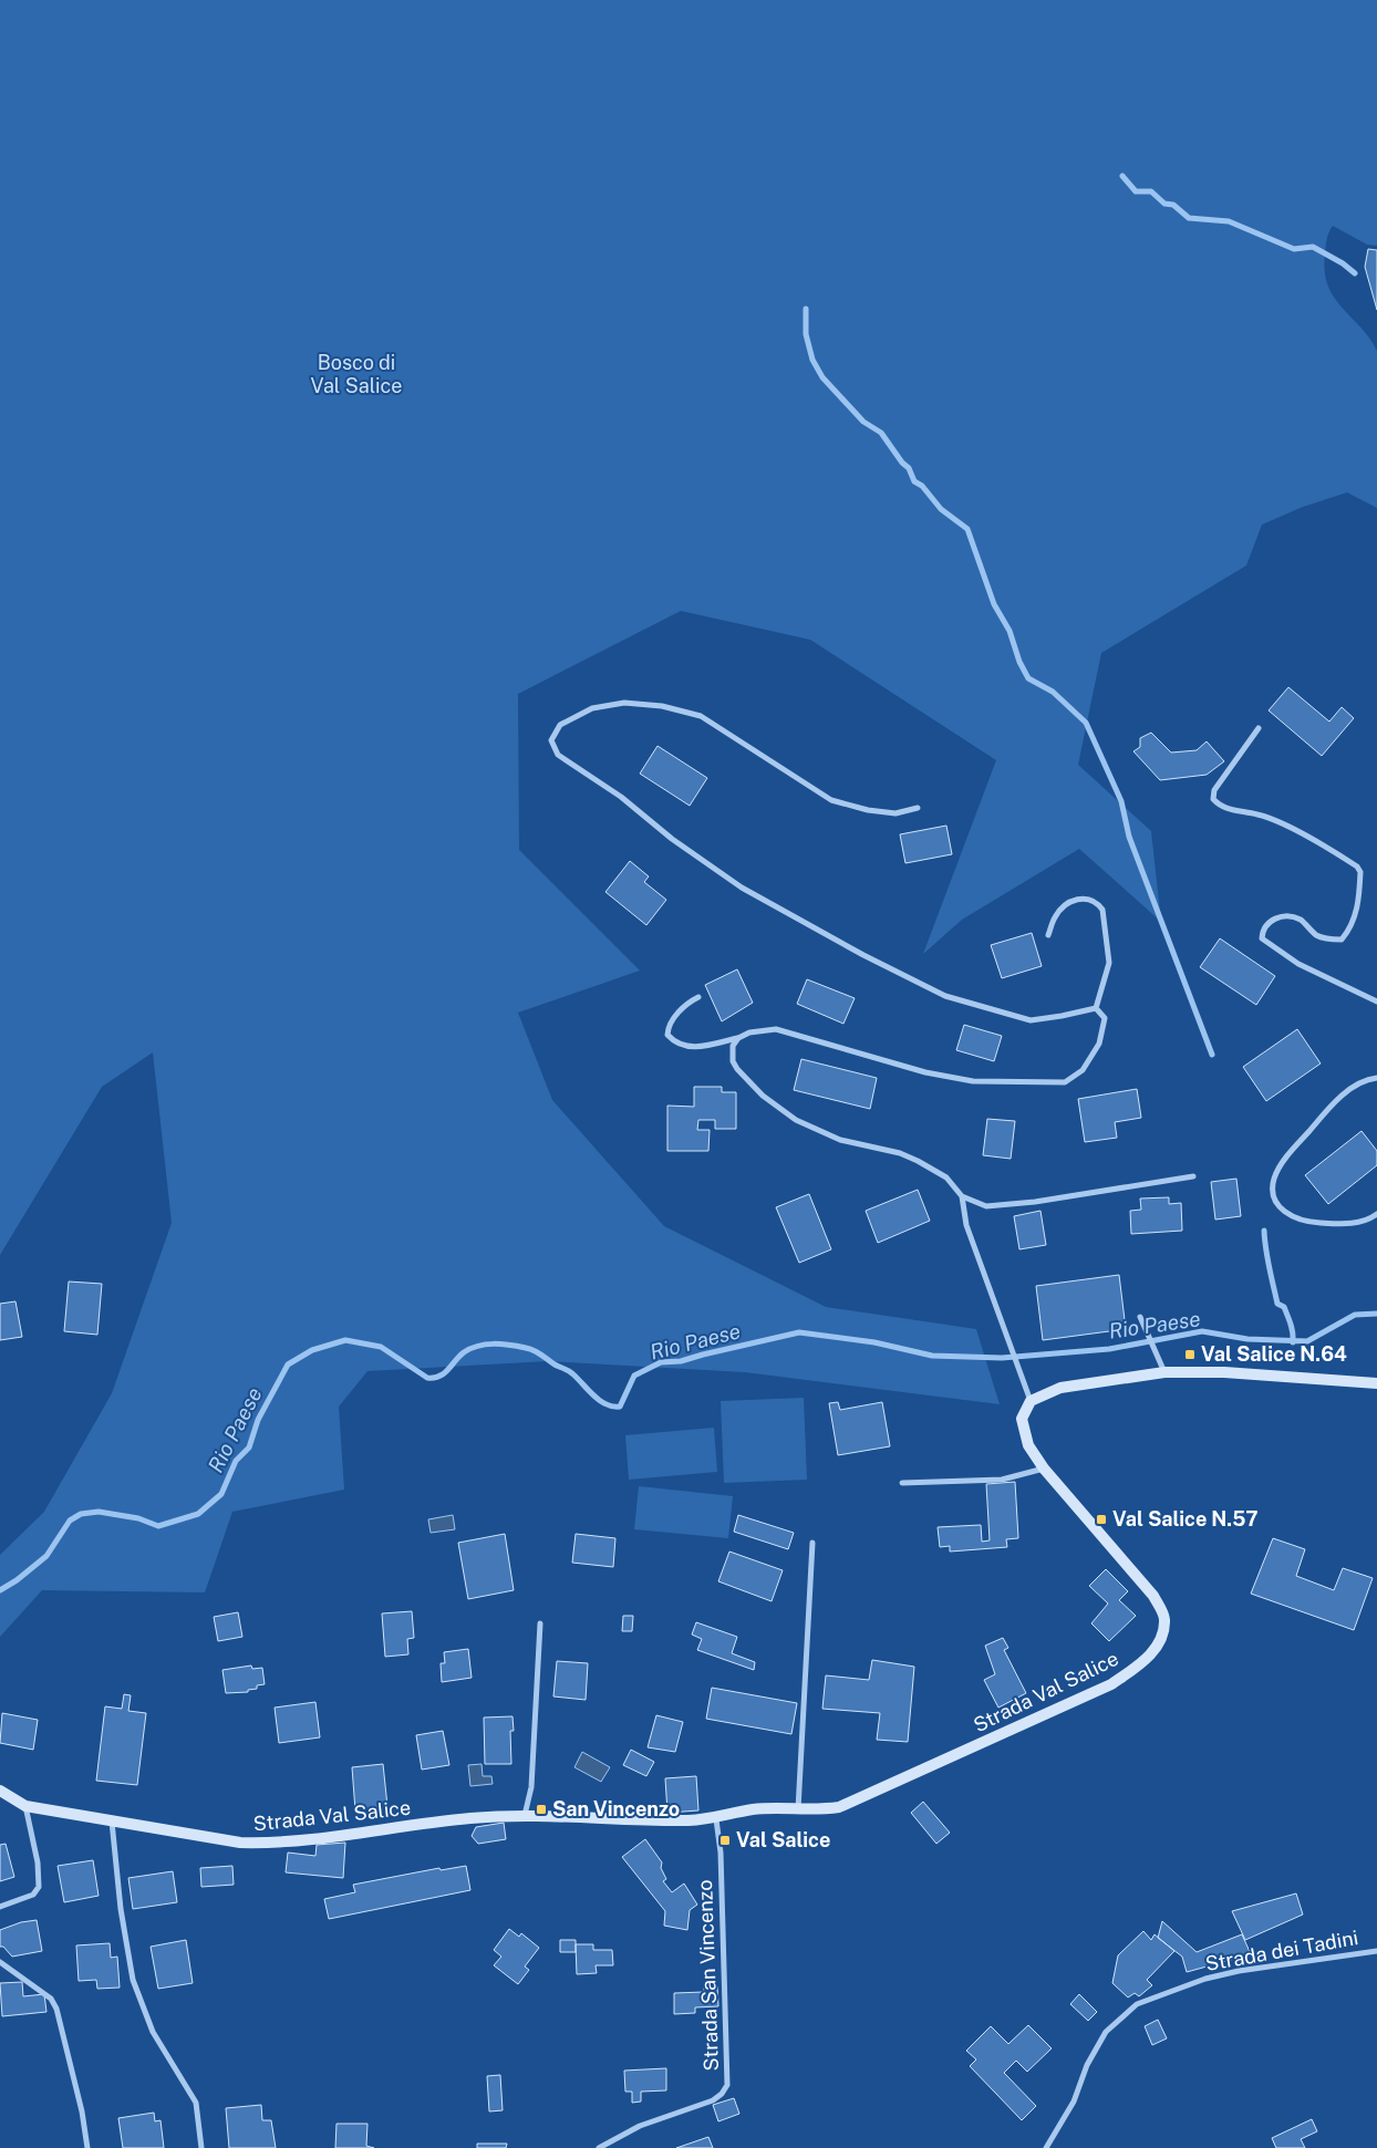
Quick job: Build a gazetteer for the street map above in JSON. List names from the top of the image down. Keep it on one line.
{"streets":{"street":["Strada Val Salice","Strada dei Tadini","Strada San Vincenzo"]},"crossings":[["Strada Val Salice","Strada San Vincenzo"]],"water":["Rio Paese"],"parks":["Bosco di Val Salice"],"places":{"transit":["Val Salice N.64","Val Salice N.57","San Vincenzo","Val Salice"]}}
